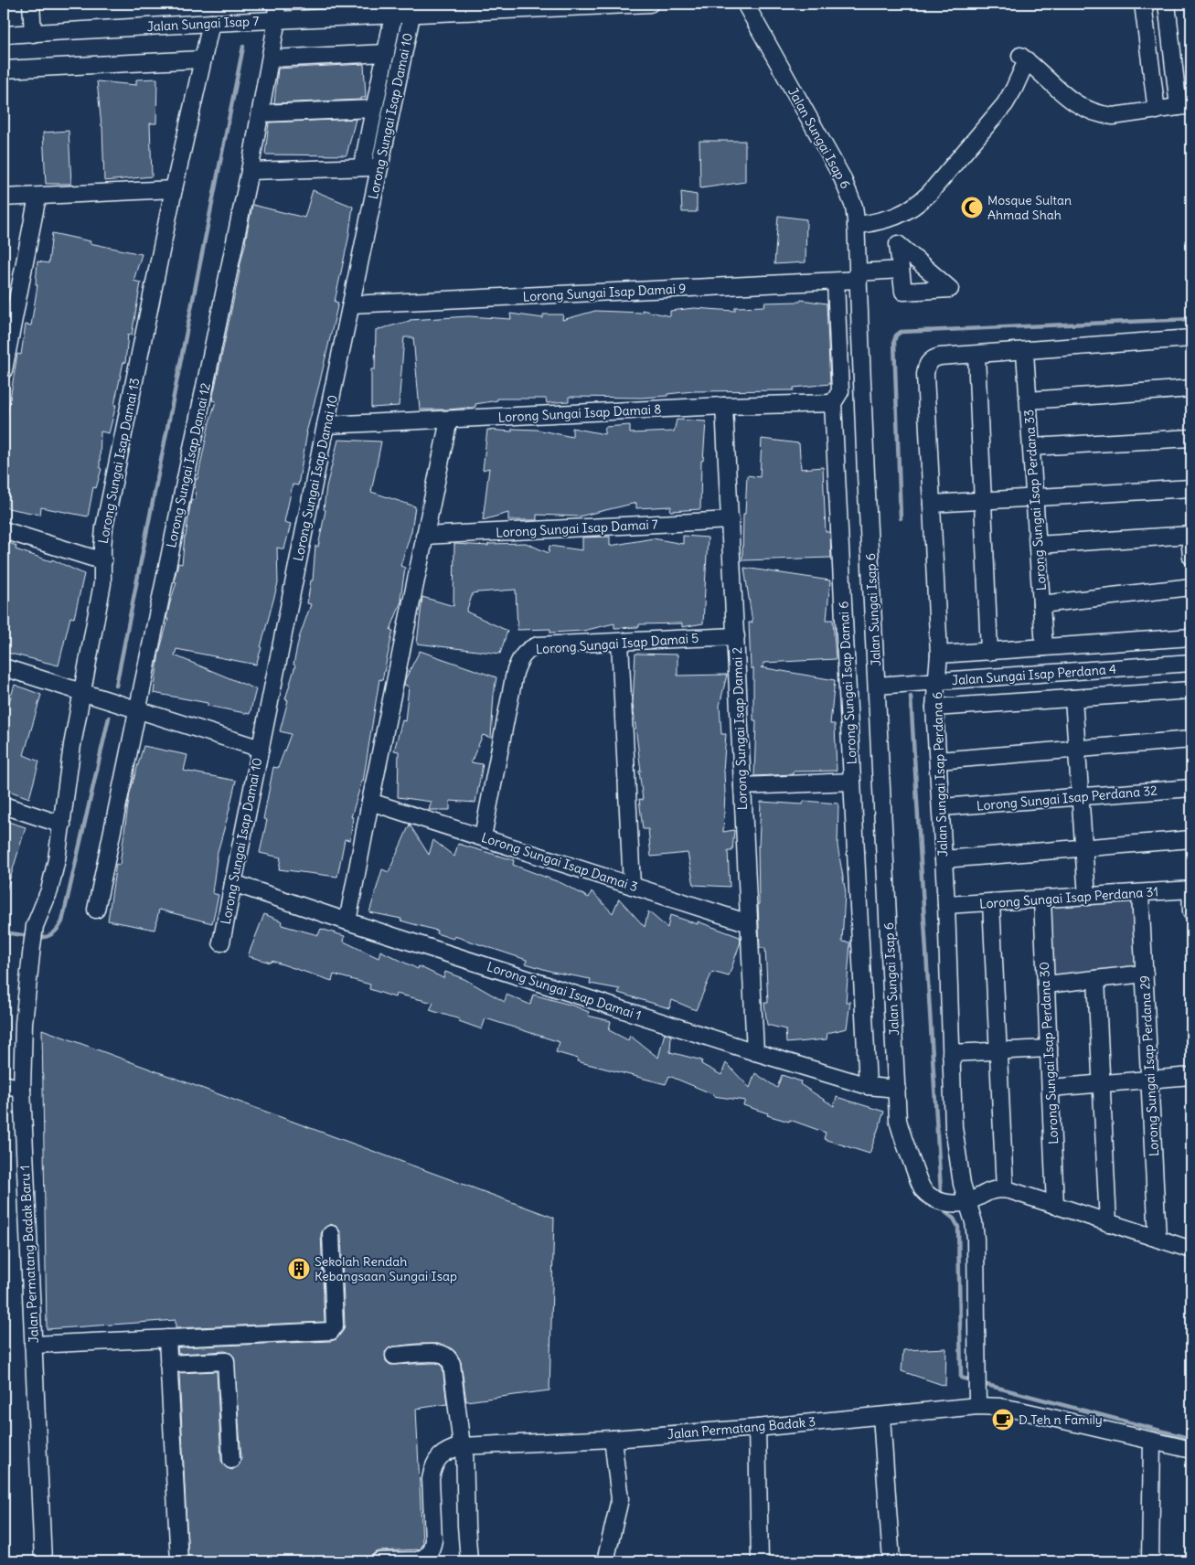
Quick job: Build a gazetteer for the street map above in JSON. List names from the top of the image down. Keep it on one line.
{"streets":{"street":["Jalan Sungai Isap 7","Lorong Sungai Isap Damai 10","Jalan Sungai Isap 6","Lorong Sungai Isap Damai 9","Lorong Sungai Isap Damai 8","Lorong Sungai Isap Damai 13","Lorong Sungai Isap Damai 12","Lorong Sungai Isap Perdana 33","Lorong Sungai Isap Damai 7","Lorong Sungai Isap Damai 5","Jalan Sungai Isap Perdana 4","Lorong Sungai Isap Damai 6","Lorong Sungai Isap Damai 2","Jalan Sungai Isap Perdana 6","Lorong Sungai Isap Perdana 32","Lorong Sungai Isap Damai 3","Lorong Sungai Isap Perdana 31","Lorong Sungai Isap Damai 1","Lorong Sungai Isap Perdana 30","Lorong Sungai Isap Perdana 29","Jalan Permatang Badak Baru 1","Jalan Permatang Badak 3"]},"crossings":[["Jalan Sungai Isap 7","Lorong Sungai Isap Damai 10"],["Jalan Sungai Isap 7","Lorong Sungai Isap Damai 13"],["Jalan Sungai Isap 7","Lorong Sungai Isap Damai 12"],["Lorong Sungai Isap Damai 10","Lorong Sungai Isap Damai 9"],["Lorong Sungai Isap Damai 10","Lorong Sungai Isap Damai 8"],["Lorong Sungai Isap Damai 10","Lorong Sungai Isap Damai 1"],["Jalan Sungai Isap 6","Lorong Sungai Isap Damai 9"],["Jalan Sungai Isap 6","Jalan Sungai Isap Perdana 4"],["Jalan Sungai Isap 6","Jalan Sungai Isap Perdana 6"],["Jalan Sungai Isap 6","Lorong Sungai Isap Damai 1"],["Lorong Sungai Isap Damai 9","Lorong Sungai Isap Damai 6"],["Lorong Sungai Isap Damai 8","Lorong Sungai Isap Damai 6"],["Lorong Sungai Isap Damai 8","Lorong Sungai Isap Damai 2"],["Lorong Sungai Isap Damai 13","Jalan Permatang Badak Baru 1"],["Lorong Sungai Isap Perdana 33","Jalan Sungai Isap Perdana 6"],["Lorong Sungai Isap Damai 7","Lorong Sungai Isap Damai 2"],["Lorong Sungai Isap Damai 5","Lorong Sungai Isap Damai 2"],["Lorong Sungai Isap Damai 5","Lorong Sungai Isap Damai 3"],["Jalan Sungai Isap Perdana 4","Jalan Sungai Isap Perdana 6"],["Lorong Sungai Isap Damai 6","Lorong Sungai Isap Damai 1"],["Lorong Sungai Isap Damai 2","Lorong Sungai Isap Damai 3"],["Lorong Sungai Isap Damai 2","Lorong Sungai Isap Damai 1"],["Jalan Sungai Isap Perdana 6","Lorong Sungai Isap Perdana 32"],["Jalan Sungai Isap Perdana 6","Lorong Sungai Isap Perdana 31"],["Jalan Sungai Isap Perdana 6","Jalan Permatang Badak 3"],["Lorong Sungai Isap Perdana 31","Lorong Sungai Isap Perdana 30"],["Lorong Sungai Isap Perdana 31","Lorong Sungai Isap Perdana 29"]],"places":{"mosque":["Mosque Sultan Ahmad Shah"],"building":["Sekolah Rendah Kebangsaan Sungai Isap"],"cafe":["D Teh n Family"]}}
